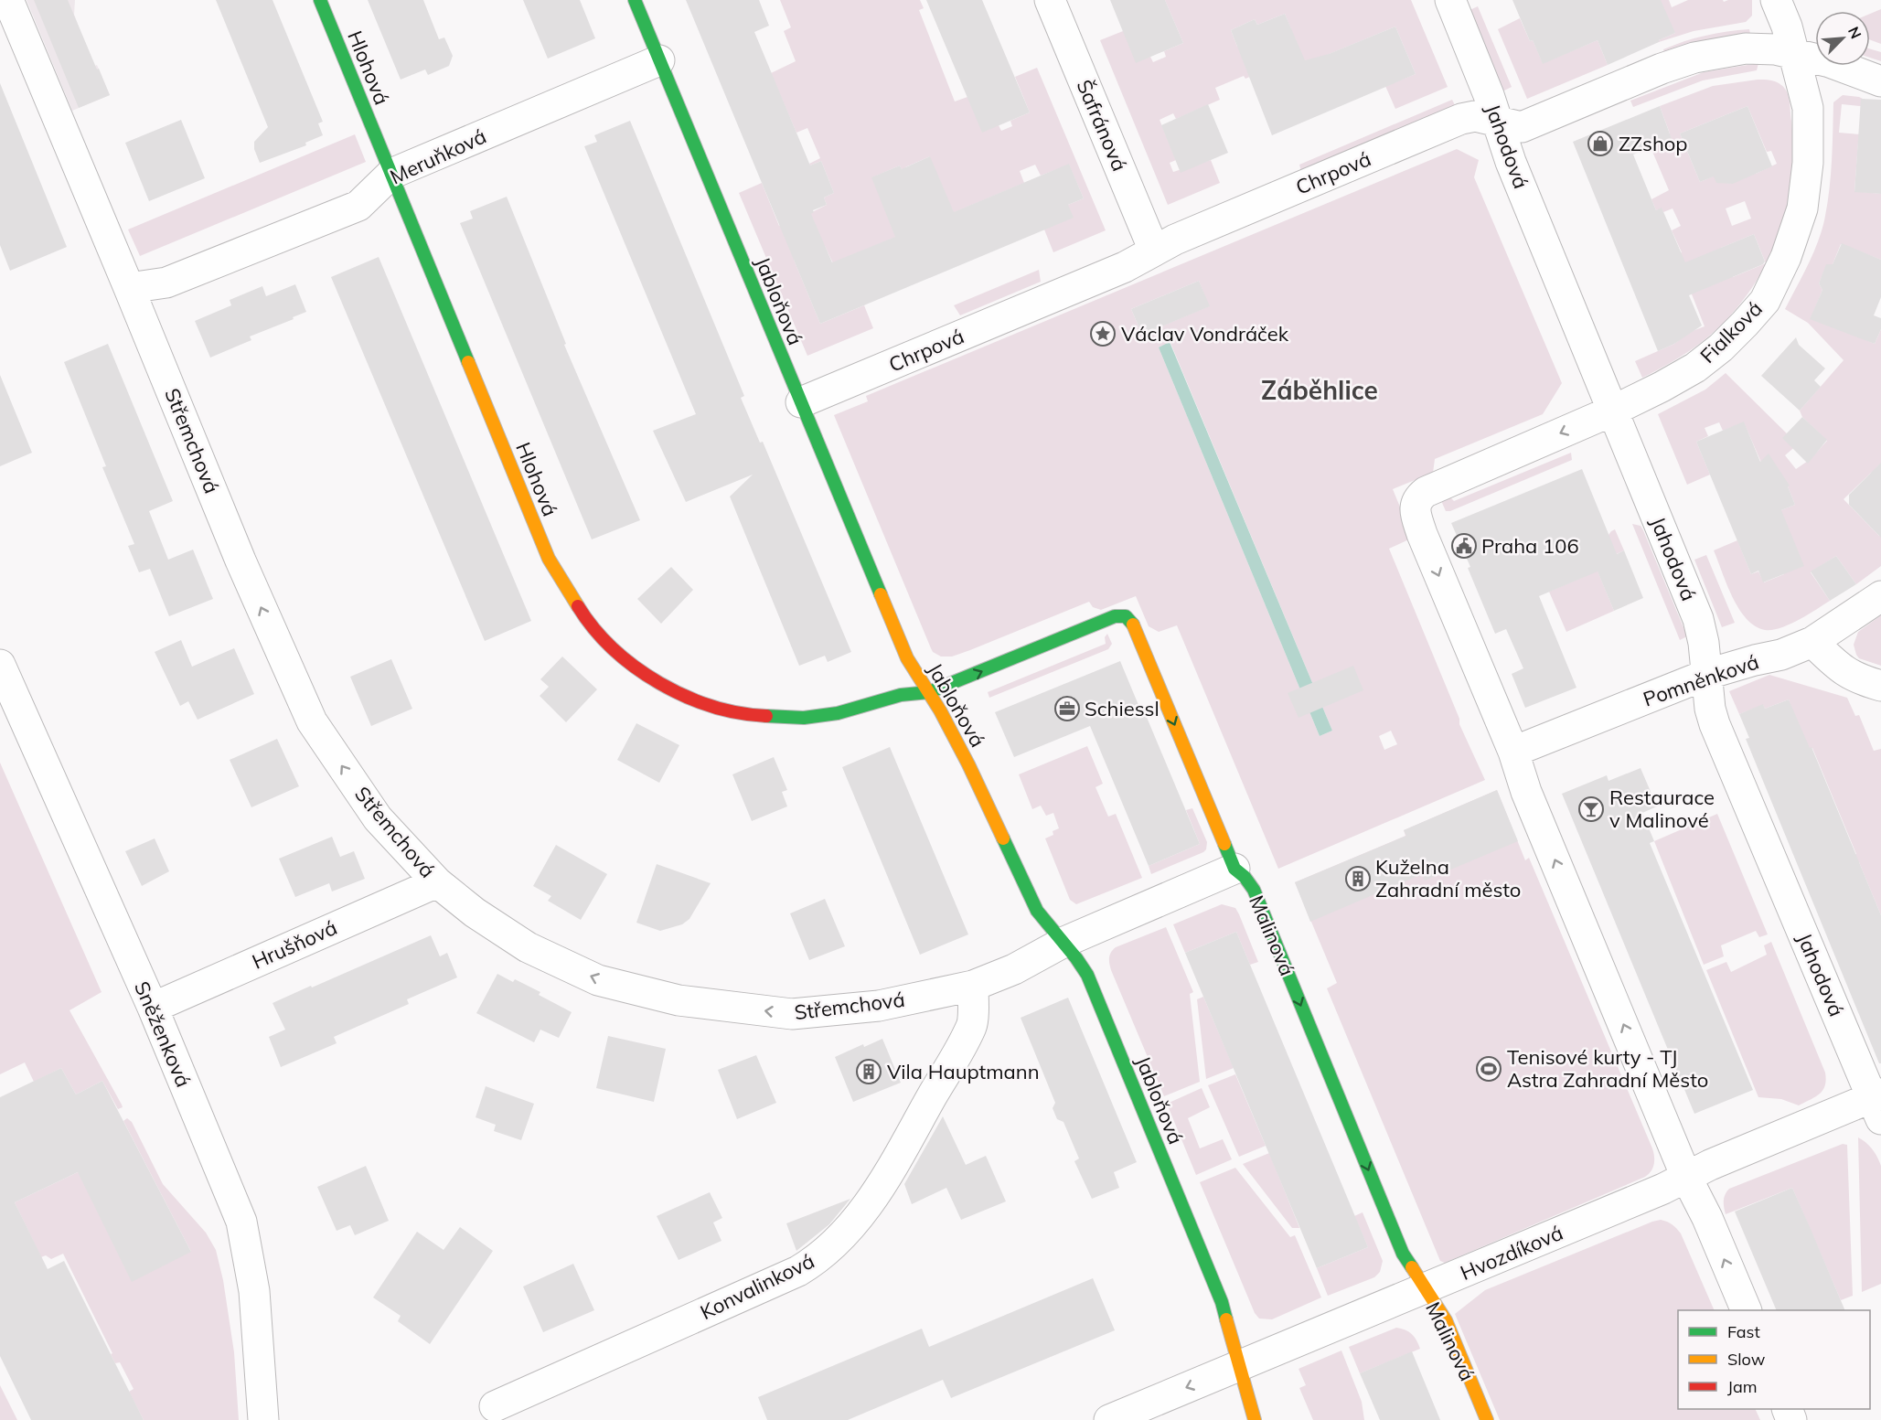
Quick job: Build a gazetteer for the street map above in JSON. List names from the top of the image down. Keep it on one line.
{"streets":{"street":["Hlohová","Šafránová","Jahodová","Meruňková","Chrpová","Jabloňová","Fialková","Střemchová","Pomněnková","Malinová","Hrušňová","Sněženková","Hvozdíková","Konvalinková"]},"crossings":[["Hlohová","Meruňková"],["Hlohová","Jabloňová"],["Hlohová","Malinová"],["Šafránová","Chrpová"],["Jahodová","Chrpová"],["Jahodová","Fialková"],["Jahodová","Pomněnková"],["Jahodová","Hvozdíková"],["Meruňková","Jabloňová"],["Meruňková","Střemchová"],["Chrpová","Jabloňová"],["Chrpová","Fialková"],["Jabloňová","Střemchová"],["Jabloňová","Malinová"],["Jabloňová","Hvozdíková"],["Fialková","Pomněnková"],["Střemchová","Malinová"],["Střemchová","Hrušňová"],["Střemchová","Konvalinková"],["Malinová","Hvozdíková"],["Hrušňová","Sněženková"]],"one_way":["Střemchová","Malinová"],"districts":["Záběhlice"],"places":{"shop":["ZZshop"],"place":["Václav Vondráček"],"public building":["Praha 106"],"office":["Schiessl"],"bar":["Restaurace v Malinové"],"building":["Kuželna Zahradní město","Vila Hauptmann"],"sports":["Tenisové kurty - TJ Astra Zahradní Město"]},"legend":["Fast","Slow","Jam"],"north":"top right"}
